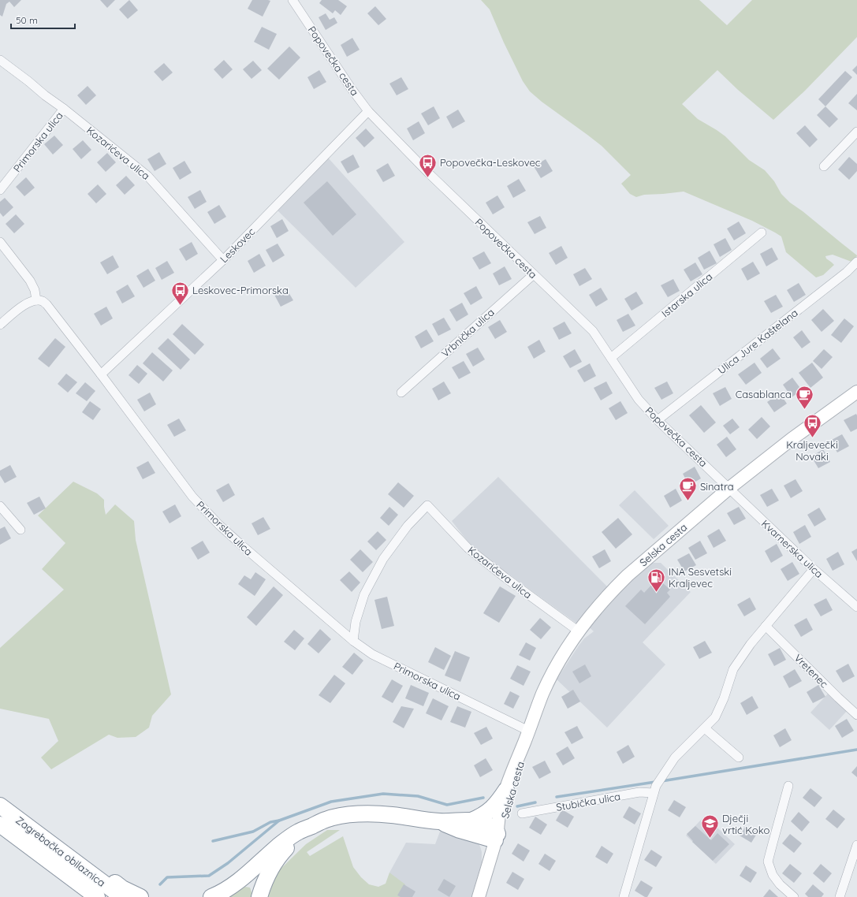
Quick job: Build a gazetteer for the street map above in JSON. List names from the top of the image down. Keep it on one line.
{"streets":{"highway":["Zagrebačka obilaznica"],"main road":["Selska cesta"],"street":["Popovečka cesta","Primorska ulica","Kozarićeva ulica","Leskovec","Istarska ulica","Vrbnička ulica","Ulica Jure Kaštelana","Kvarnerska ulica","Vretenec","Stubička ulica"]},"crossings":[["Popovečka cesta","Leskovec"],["Popovečka cesta","Istarska ulica"],["Popovečka cesta","Vrbnička ulica"],["Popovečka cesta","Ulica Jure Kaštelana"],["Popovečka cesta","Selska cesta"],["Popovečka cesta","Kvarnerska ulica"],["Primorska ulica","Kozarićeva ulica"],["Primorska ulica","Leskovec"],["Primorska ulica","Selska cesta"],["Kozarićeva ulica","Leskovec"],["Kozarićeva ulica","Selska cesta"],["Selska cesta","Kvarnerska ulica"]],"places":{"bus stop":["Popovečka-Leskovec","Leskovec-Primorska","Kraljevečki Novaki"],"cafe":["Casablanca","Sinatra"],"fuel station":["INA Sesvetski Kraljevec"],"school or university":["Dječji vrtić Koko"]},"scale_bar":"50 m"}
